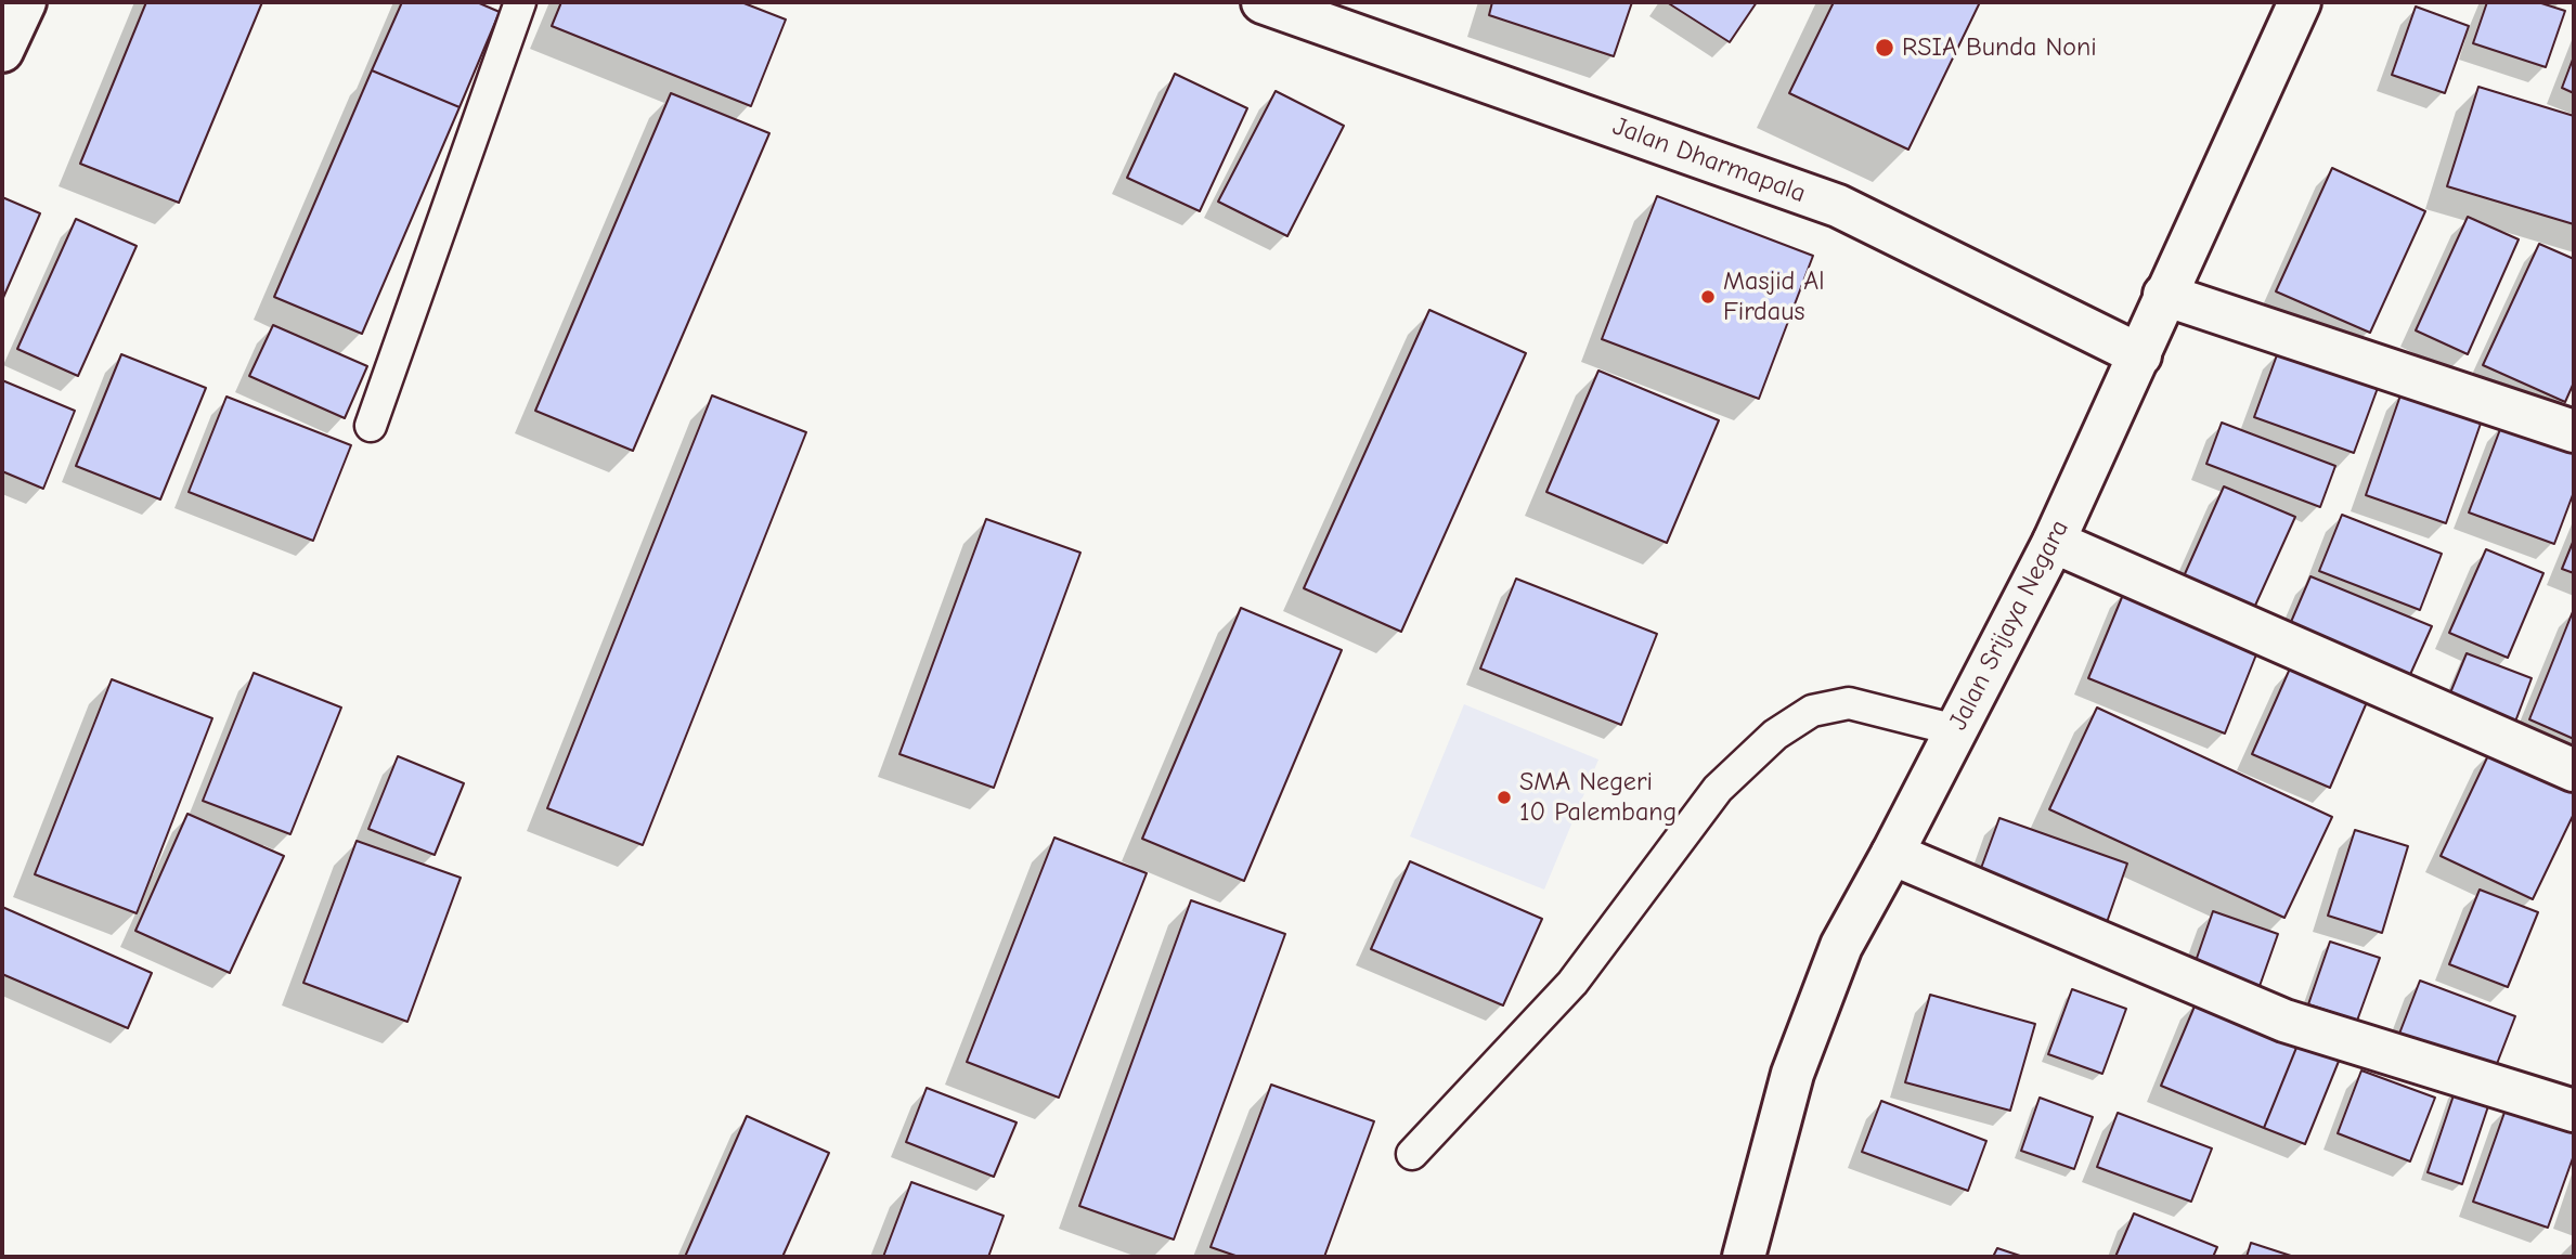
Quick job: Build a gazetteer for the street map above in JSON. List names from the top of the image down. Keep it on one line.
{"streets":{"street":["Jalan Dharmapala","Jalan Srijaya Negara"]},"crossings":[["Jalan Dharmapala","Jalan Srijaya Negara"]],"places":["RSIA Bunda Noni","Masjid Al Firdaus","SMA Negeri 10 Palembang"]}
